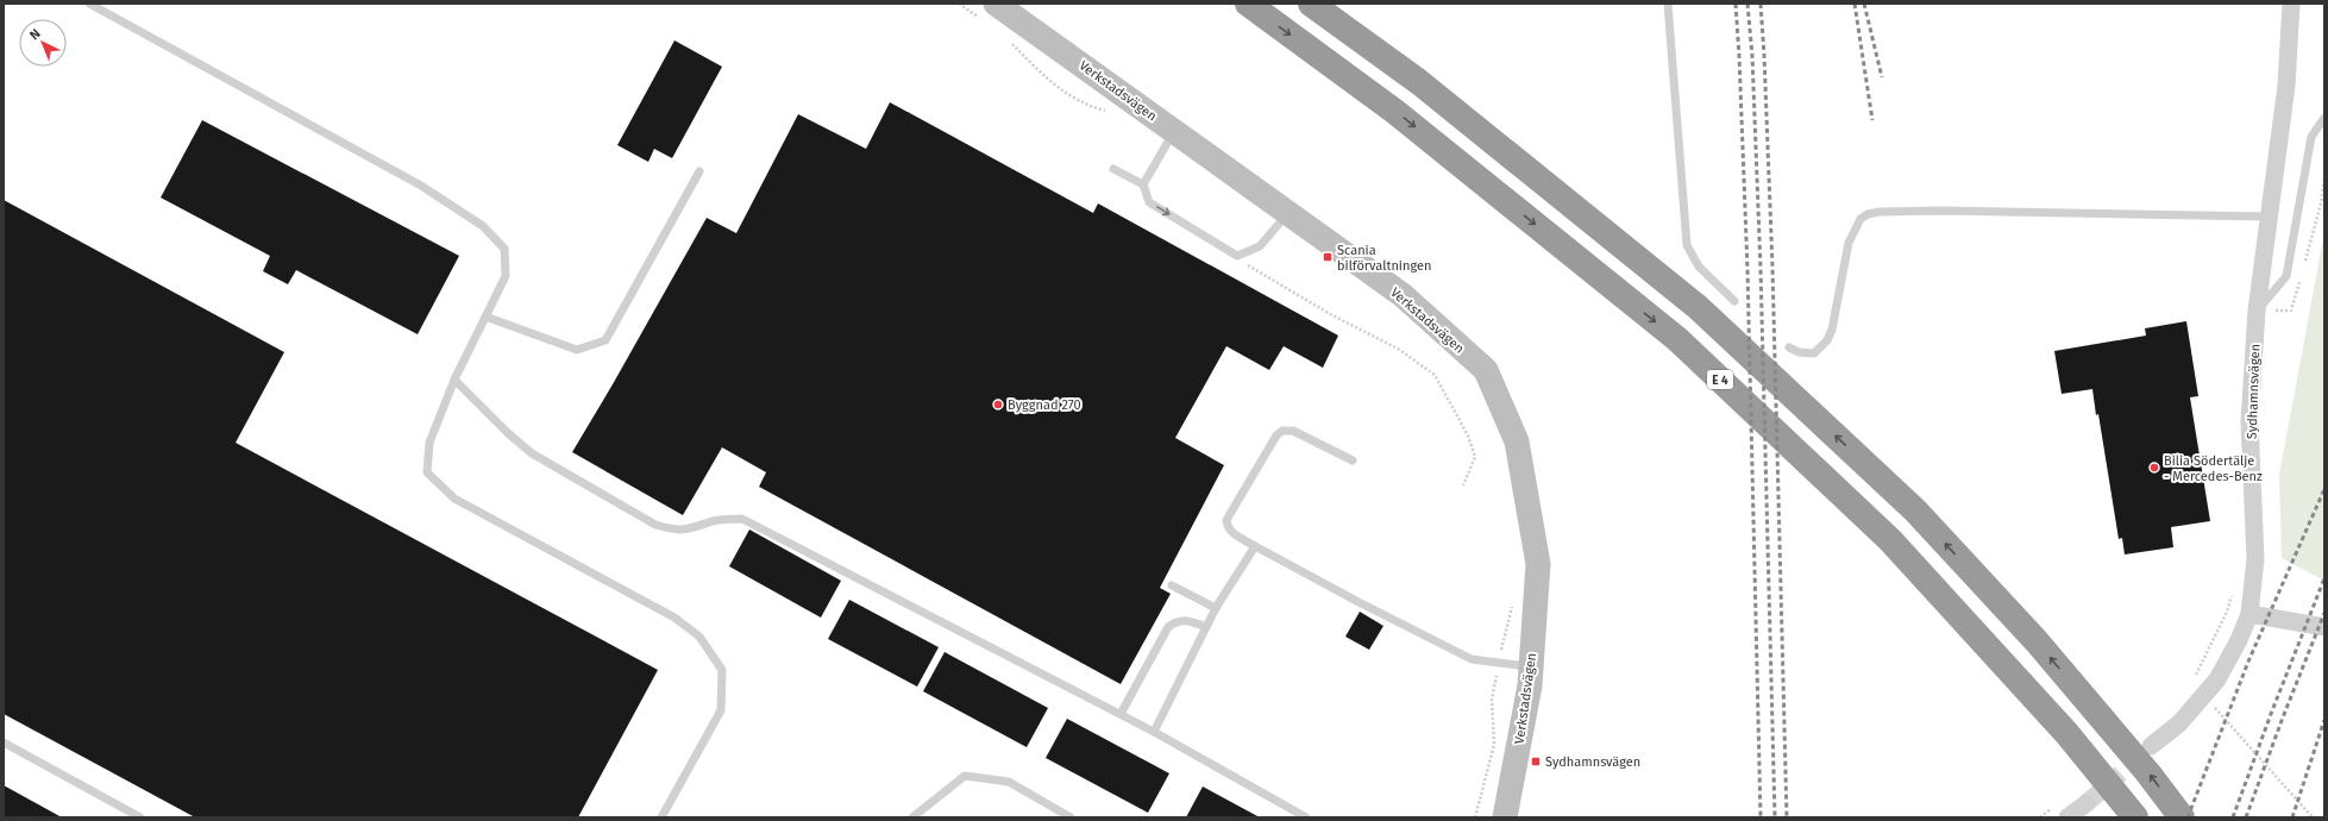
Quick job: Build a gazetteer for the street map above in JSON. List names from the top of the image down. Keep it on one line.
{"streets":{"highway":["E 4"],"main road":["Verkstadsvägen"],"street":["Sydhamnsvägen"]},"places":{"transit":["Scania bilförvaltningen","Sydhamnsvägen"],"other":["Byggnad 270","Bilia Södertälje - Mercedes-Benz"]},"north":"top left"}
